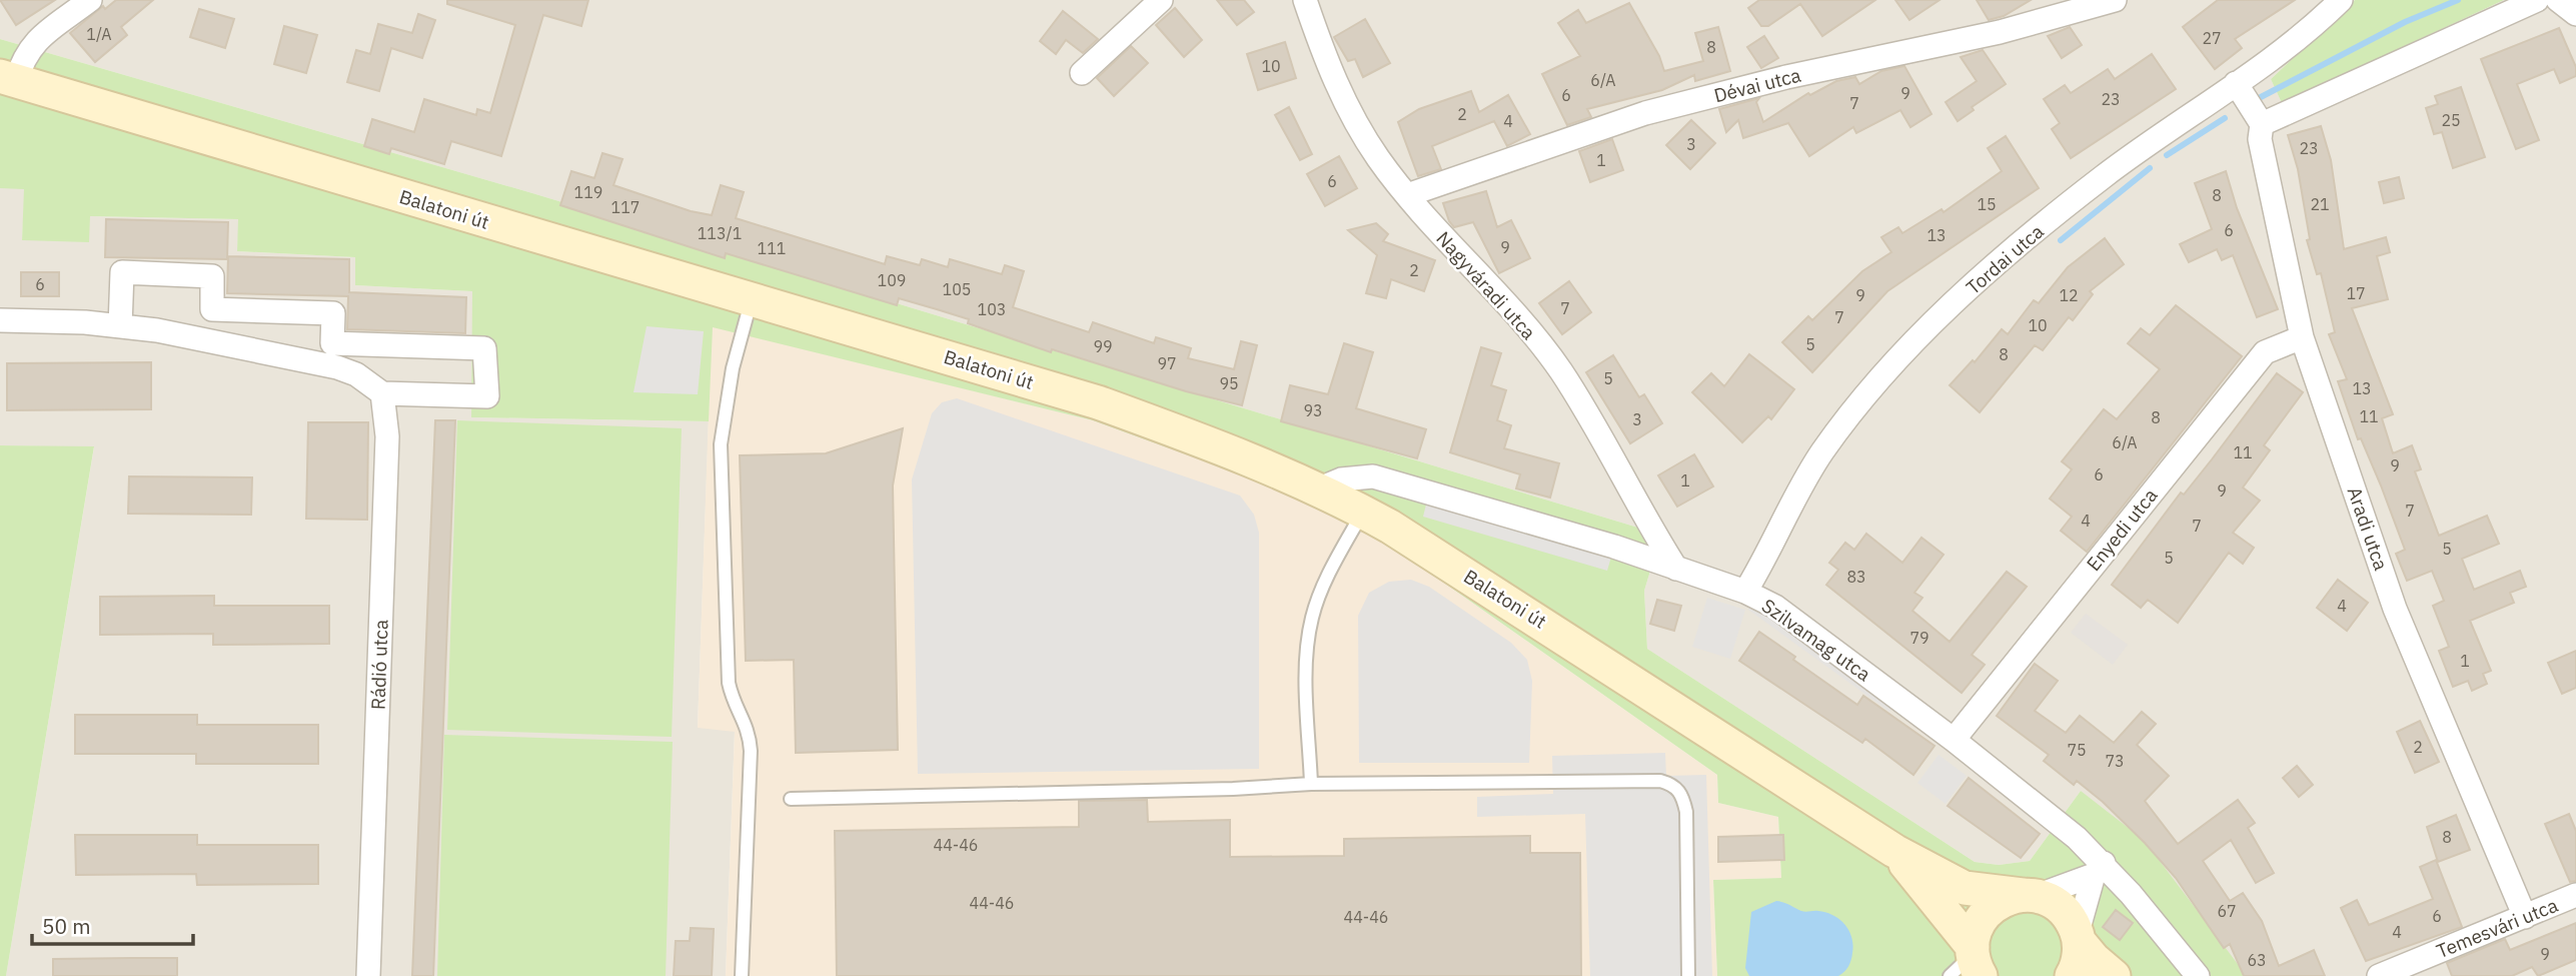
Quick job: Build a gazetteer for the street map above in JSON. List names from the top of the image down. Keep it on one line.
{"streets":{"main road":["Balatoni út"],"street":["Dévai utca","Tordai utca","Nagyváradi utca","Aradi utca","Enyedi utca","Szilvamag utca","Rádió utca","Temesvári utca"]},"crossings":[["Dévai utca","Nagyváradi utca"],["Balatoni út","Szilvamag utca"],["Tordai utca","Aradi utca"],["Tordai utca","Szilvamag utca"],["Nagyváradi utca","Szilvamag utca"],["Aradi utca","Enyedi utca"],["Aradi utca","Temesvári utca"],["Enyedi utca","Szilvamag utca"]],"house_numbers":["1/A","27","8","10","6/A","9","6","23","7","2","25","4","3","23","1","6","119","8","15","21","117","6","113/1","13","9","111","2","109","6","105","17","9","12","7","103","7","10","5","99","8","97","5","95","13","93","11","8","3","6/A","11","9","6","1","9","7","4","7","5","5","83","4","79","1","2","75","73","8","44-46","44-46","67","6","44-46","4","9","63"],"scale_bar":"50 m"}
